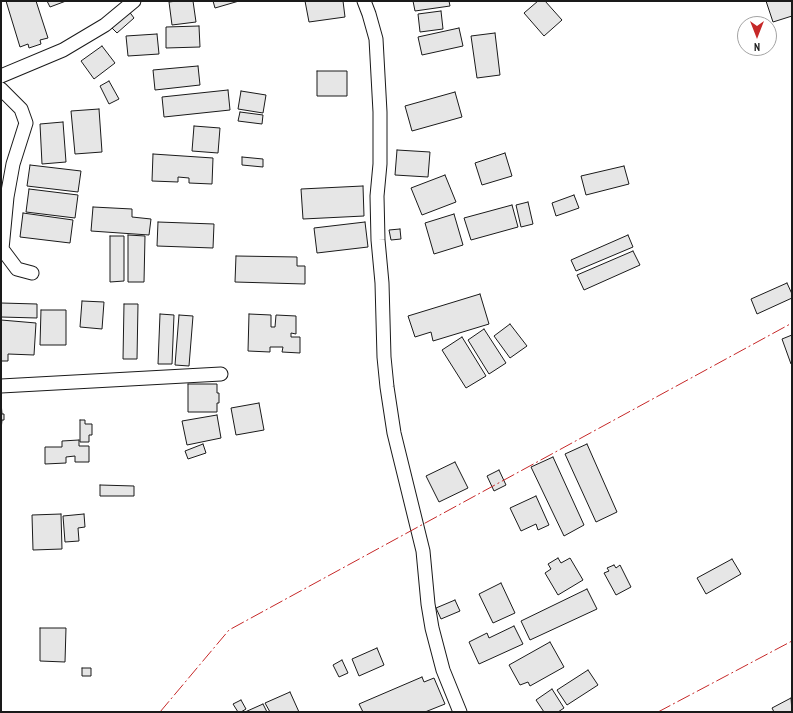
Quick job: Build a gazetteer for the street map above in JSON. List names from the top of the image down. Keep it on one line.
{"north":"bottom"}
